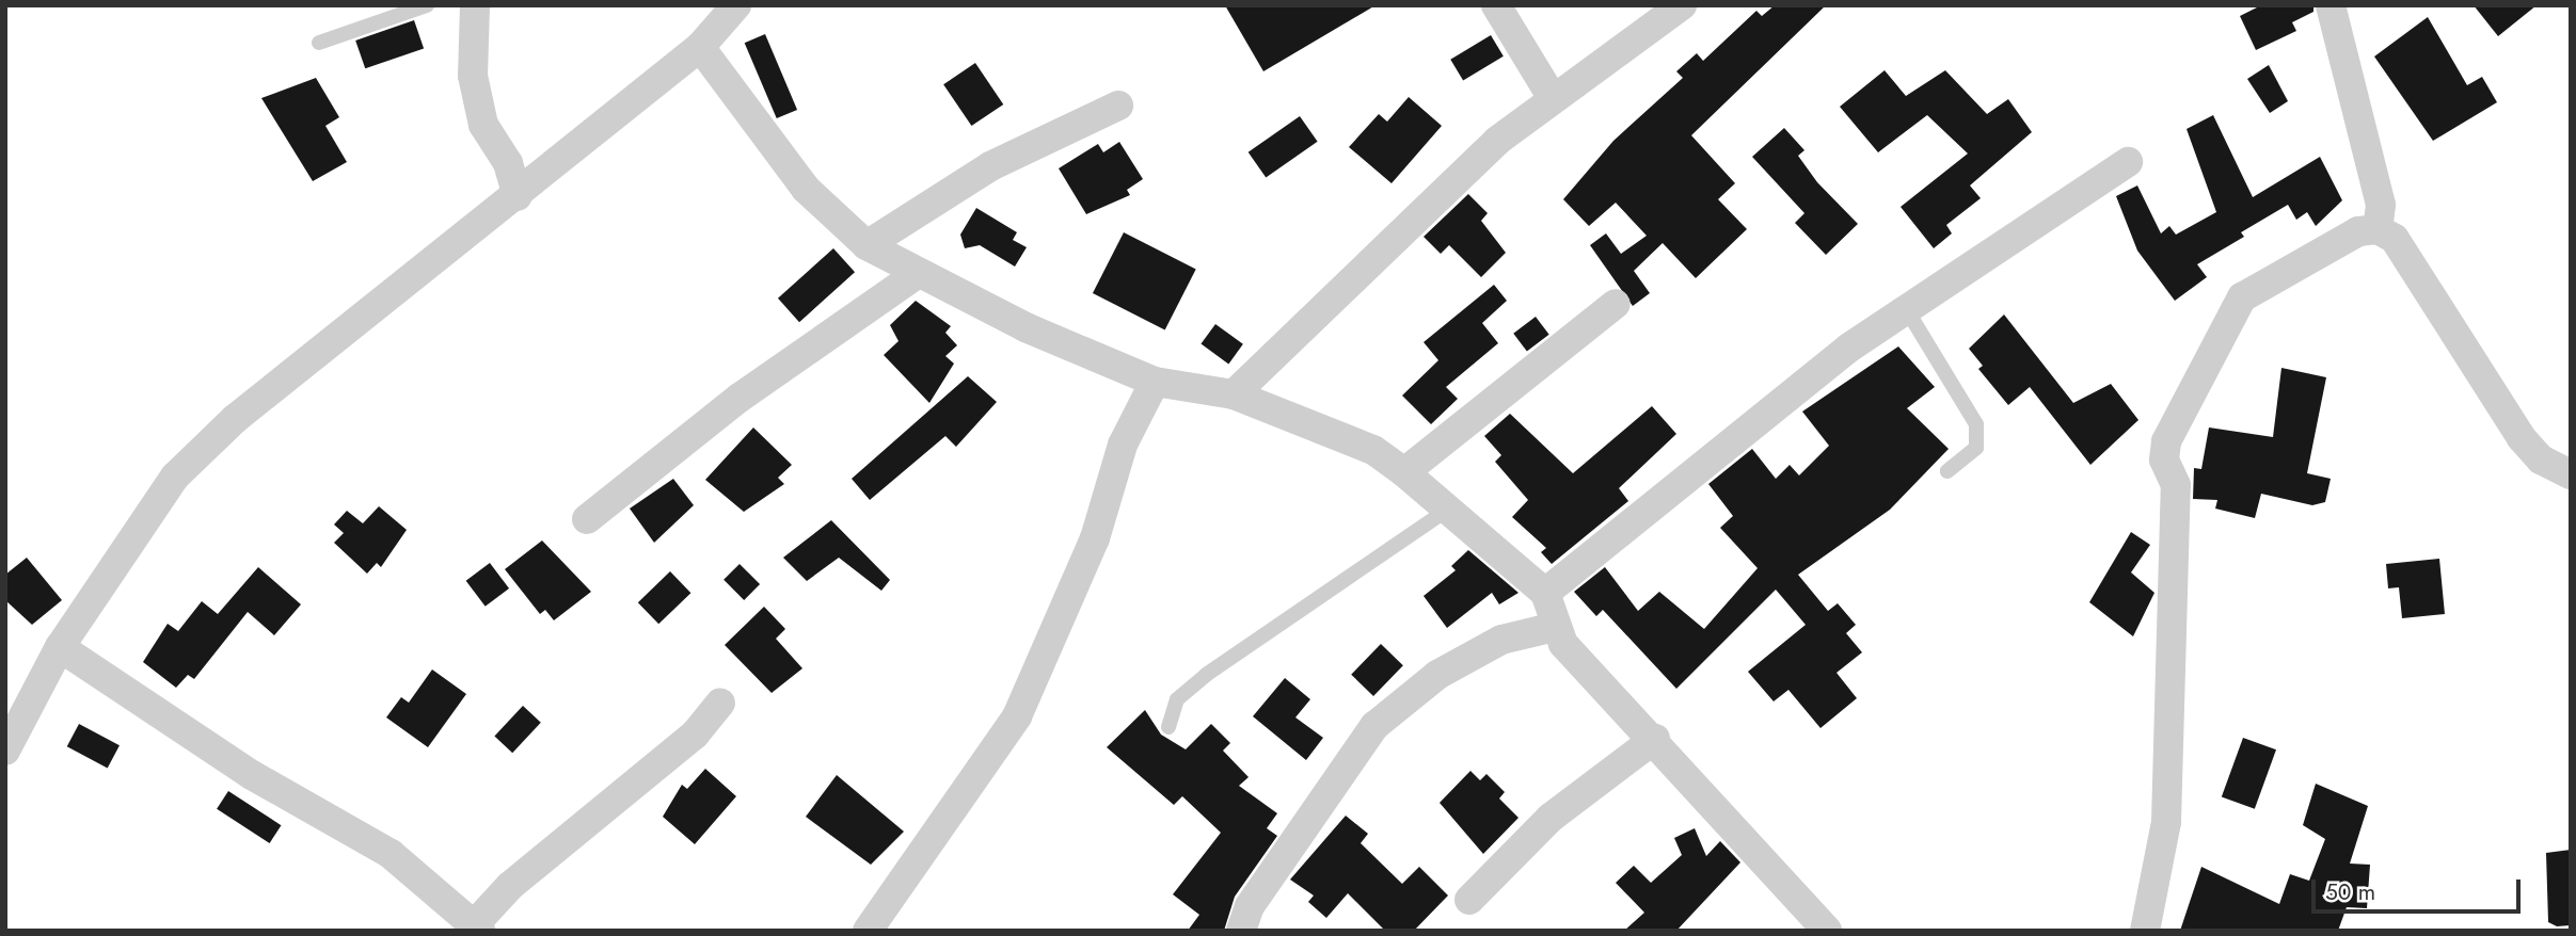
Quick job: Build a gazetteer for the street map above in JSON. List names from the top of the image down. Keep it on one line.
{"scale_bar":"50 m"}
